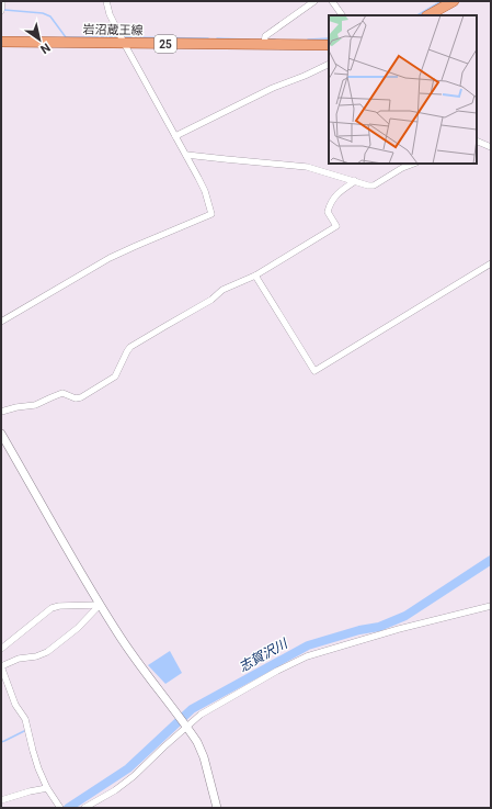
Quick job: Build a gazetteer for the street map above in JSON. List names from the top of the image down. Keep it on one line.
{"streets":{"main road":["岩沼蔵王線","25"]},"water":["志賀沢川"],"north":"bottom right"}
